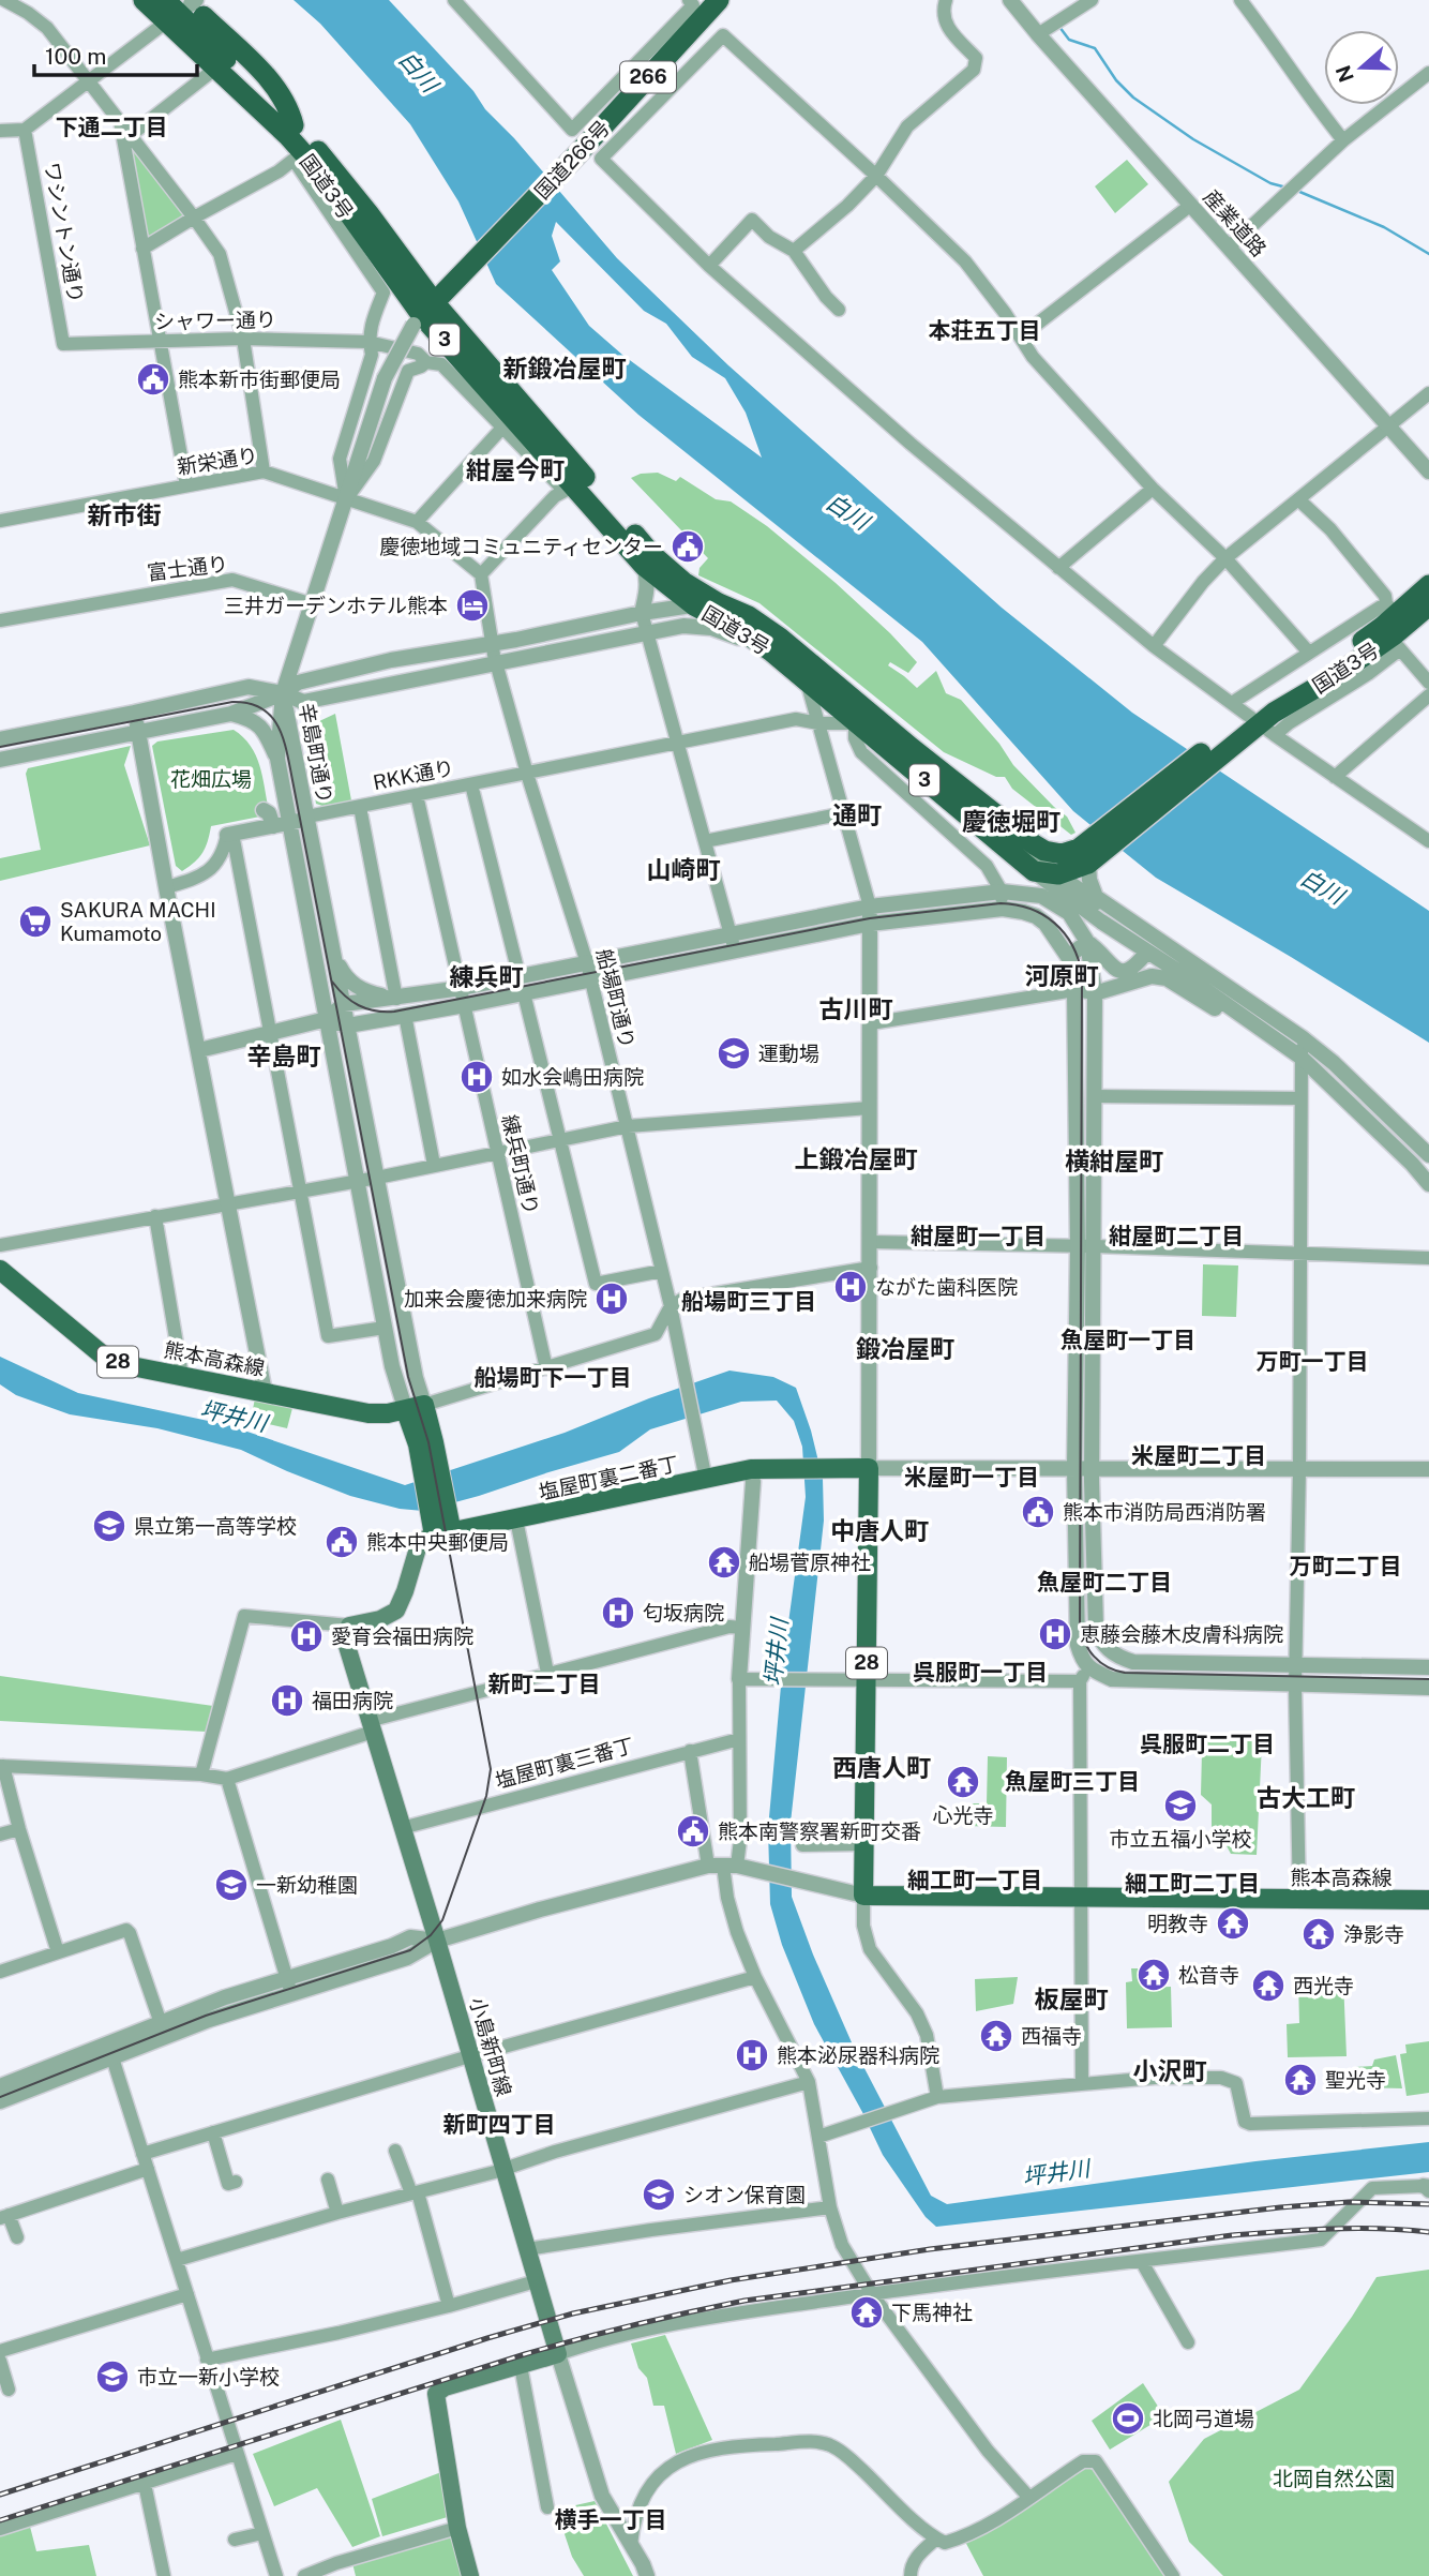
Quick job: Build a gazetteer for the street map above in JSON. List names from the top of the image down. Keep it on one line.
{"streets":{"highway":["266","国道266号","国道3号","3"],"main road":["熊本高森線","28","塩屋町裏二番丁","小島新町線"],"street":["産業道路","ワシントン通り","シャワー通り","新栄通り","富士通り","辛島町通り","RKK通り","船場町通り","練兵町通り","塩屋町裏三番丁"]},"crossings":[["国道266号","国道3号"],["国道3号","シャワー通り"],["国道3号","RKK通り"],["ワシントン通り","シャワー通り"],["辛島町通り","RKK通り"],["辛島町通り","熊本高森線"],["RKK通り","船場町通り"],["RKK通り","練兵町通り"],["船場町通り","塩屋町裏二番丁"],["熊本高森線","28"],["28","塩屋町裏二番丁"],["塩屋町裏三番丁","小島新町線"]],"districts":["下通二丁目","本荘五丁目","新鍛冶屋町","紺屋今町","新市街","通町","慶徳堀町","山崎町","河原町","練兵町","古川町","辛島町","上鍛冶屋町","横紺屋町","紺屋町一丁目","紺屋町二丁目","船場町三丁目","魚屋町一丁目","鍛冶屋町","万町一丁目","船場町下一丁目","米屋町二丁目","米屋町一丁目","中唐人町","万町二丁目","魚屋町二丁目","呉服町一丁目","新町二丁目","呉服町二丁目","西唐人町","魚屋町三丁目","古大工町","細工町一丁目","細工町二丁目","板屋町","小沢町","新町四丁目","横手一丁目"],"water":["白川","坪井川"],"parks":["花畑広場","北岡自然公園"],"places":{"public building":["熊本新市街郵便局","慶徳地域コミュニティセンター","熊本市消防局西消防署","熊本中央郵便局","熊本南警察署新町交番"],"hotel":["三井ガーデンホテル熊本"],"supermarket":["SAKURA MACHI Kumamoto"],"school or university":["運動場","県立第一高等学校","市立五福小学校","一新幼稚園","シオン保育園","市立一新小学校"],"hospital":["如水会嶋田病院","ながた歯科医院","加来会慶徳加来病院","匂坂病院","恵藤会藤木皮膚科病院","愛育会福田病院","福田病院","熊本泌尿器科病院"],"temple":["船場菅原神社","心光寺","明教寺","浄影寺","松音寺","西光寺","西福寺","聖光寺","下馬神社"],"sports":["北岡弓道場"]},"scale_bar":"100 m","north":"left"}
